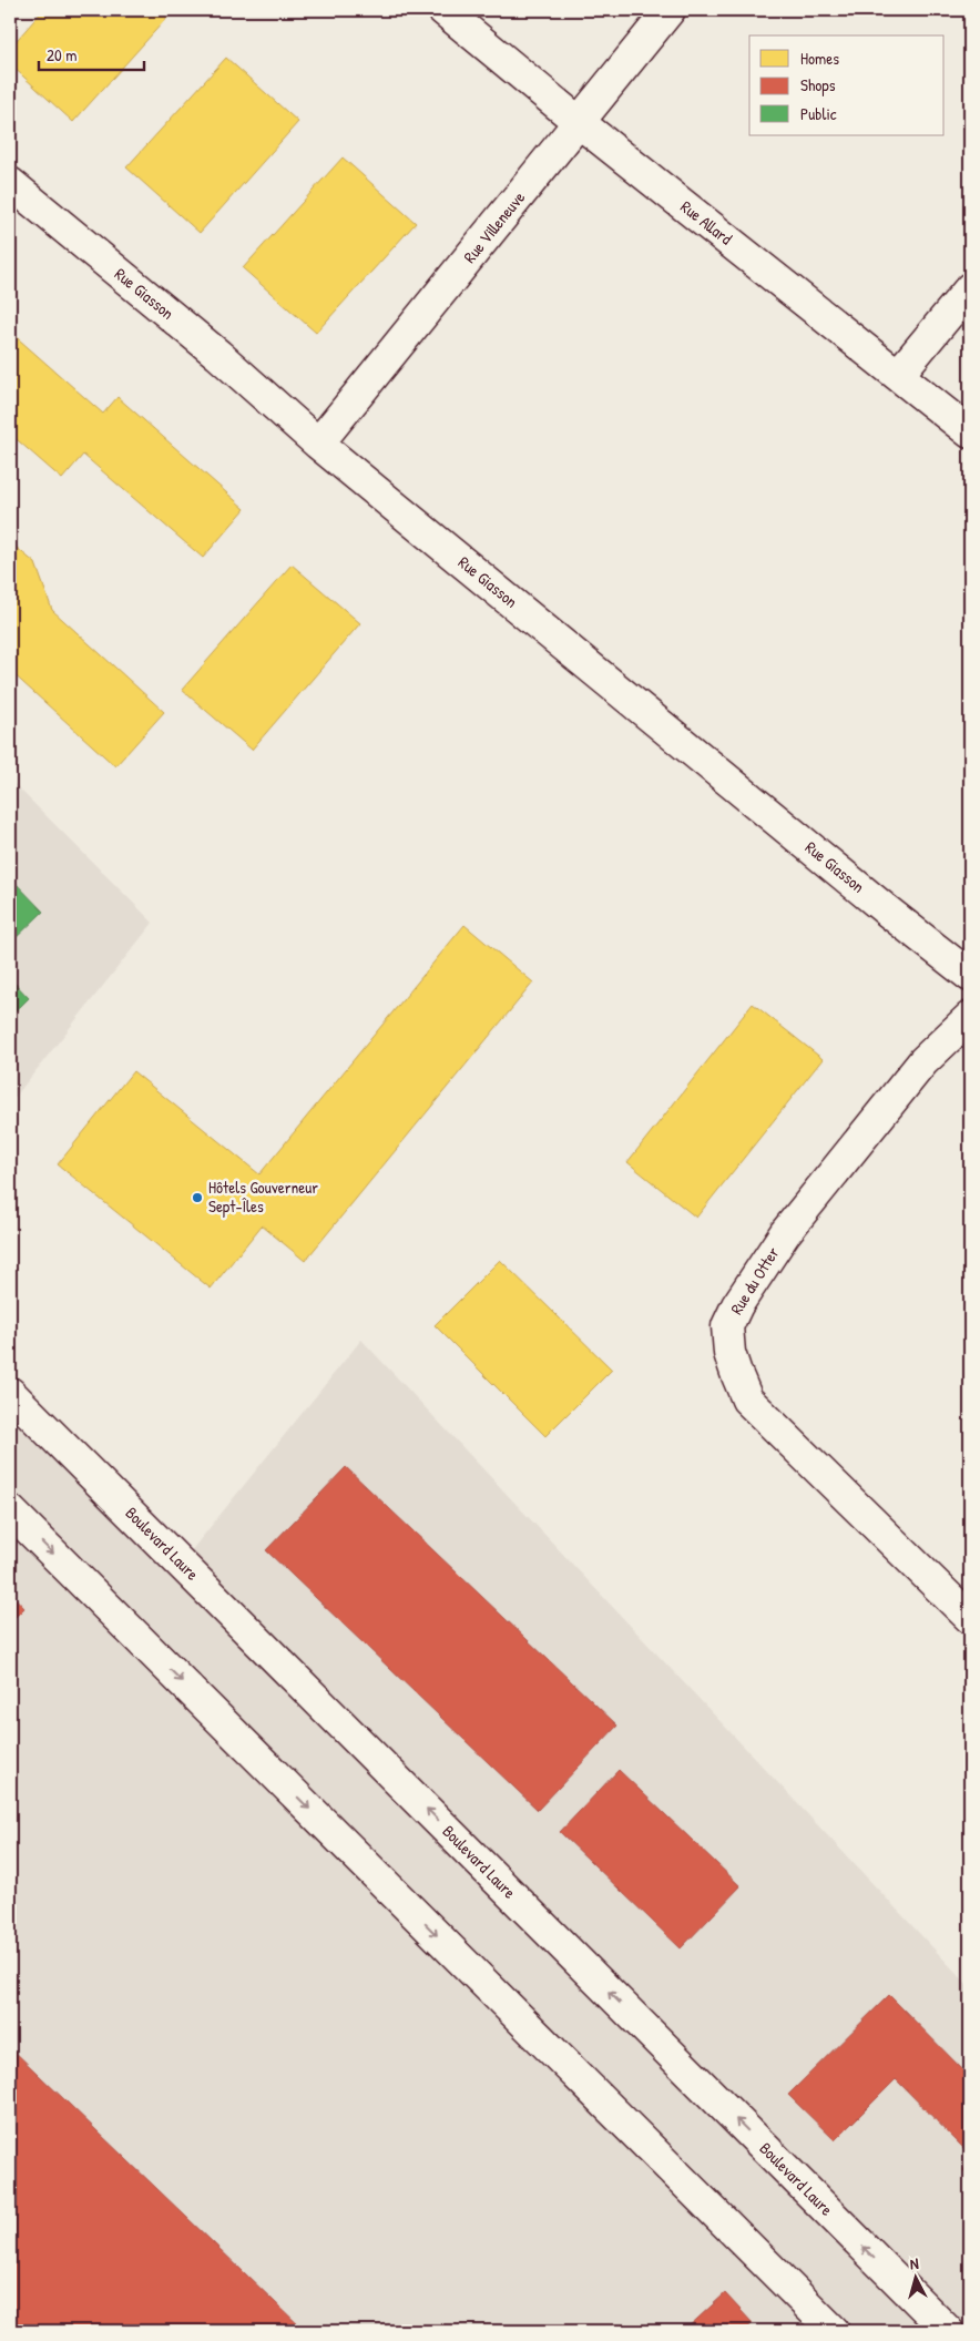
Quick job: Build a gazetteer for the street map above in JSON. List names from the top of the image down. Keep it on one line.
{"streets":{"main road":["Rue Allard","Rue Villeneuve","Rue Giasson","Rue du Otter","Boulevard Laure"]},"crossings":[["Rue Allard","Rue Villeneuve"],["Rue Villeneuve","Rue Giasson"]],"places":["Hôtels Gouverneur Sept-Îles"],"legend":["Homes","Shops","Public"],"scale_bar":"20 m","north":"top"}
